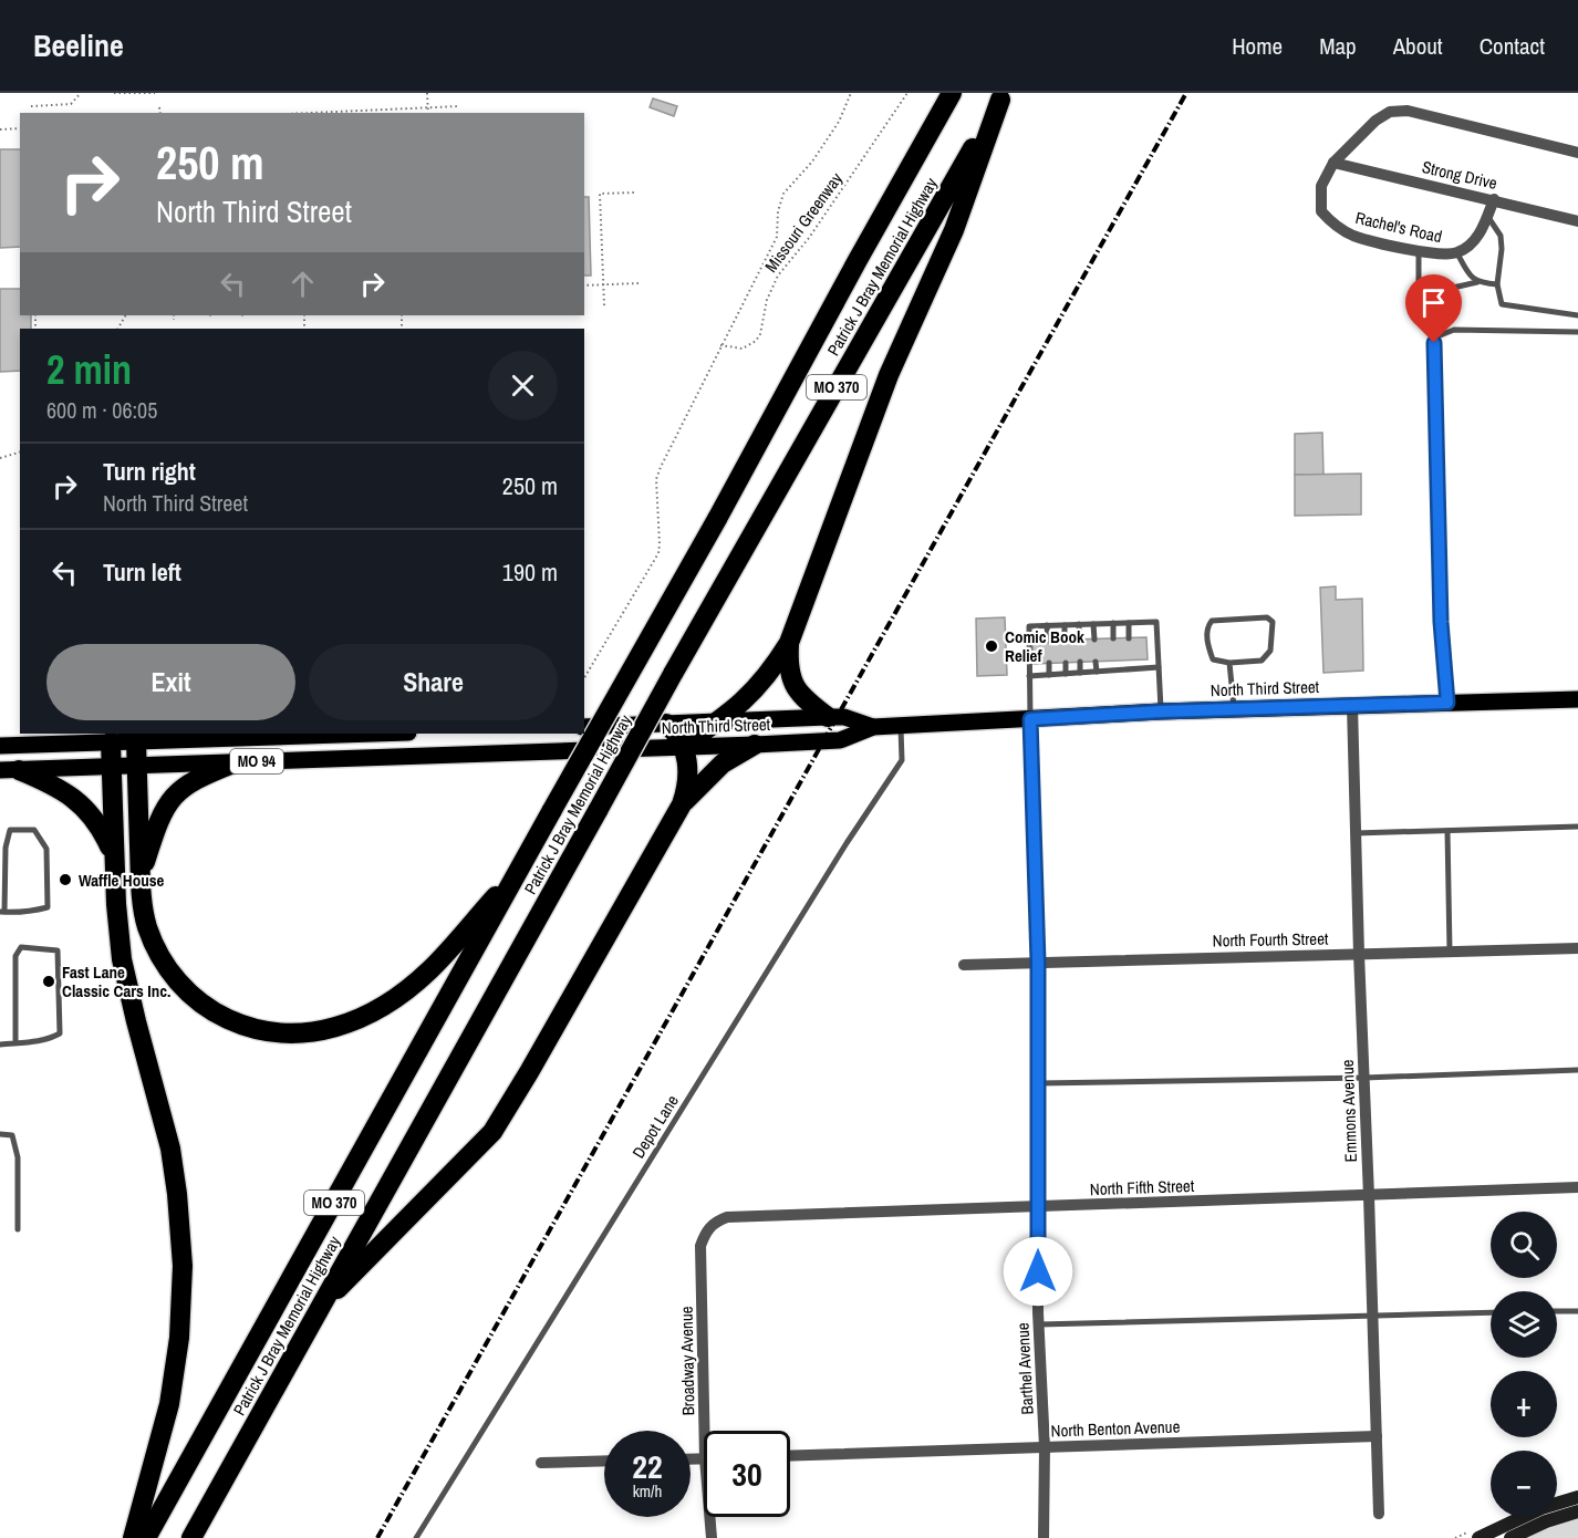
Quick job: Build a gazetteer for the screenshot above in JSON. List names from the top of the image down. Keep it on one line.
{"streets":{"highway":["Patrick J Bray Memorial Highway","MO 370"],"main road":["North Third Street","MO 94"],"street":["Strong Drive","Rachel's Road","North Fourth Street","Emmons Avenue","North Fifth Street","Broadway Avenue","Barthel Avenue","North Benton Avenue"],"lane":["Depot Lane"],"path":["Missouri Greenway"]},"crossings":[["Strong Drive","Rachel's Road"],["North Third Street","Emmons Avenue"],["North Third Street","Depot Lane"],["North Third Street","Barthel Avenue"],["North Fourth Street","Emmons Avenue"],["North Fourth Street","Barthel Avenue"],["Emmons Avenue","North Fifth Street"],["Emmons Avenue","North Benton Avenue"],["North Fifth Street","Broadway Avenue"],["North Fifth Street","Barthel Avenue"],["Barthel Avenue","North Benton Avenue"]],"places":["Comic Book Relief","Waffle House","Fast Lane Classic Cars Inc."],"page":{"header":"Beeline","nav":["Home","Map","About","Contact"],"turn":["250 m","North Third Street"],"heading":["2 min","600 m · 06:05"],"list":[{"name":"Turn right","note":"North Third Street","value":"250 m"},{"name":"Turn left","value":"190 m"}],"buttons":["Exit","Share"],"map_buttons":["+","−"],"speed":"22 km/h","limit":"30"}}
